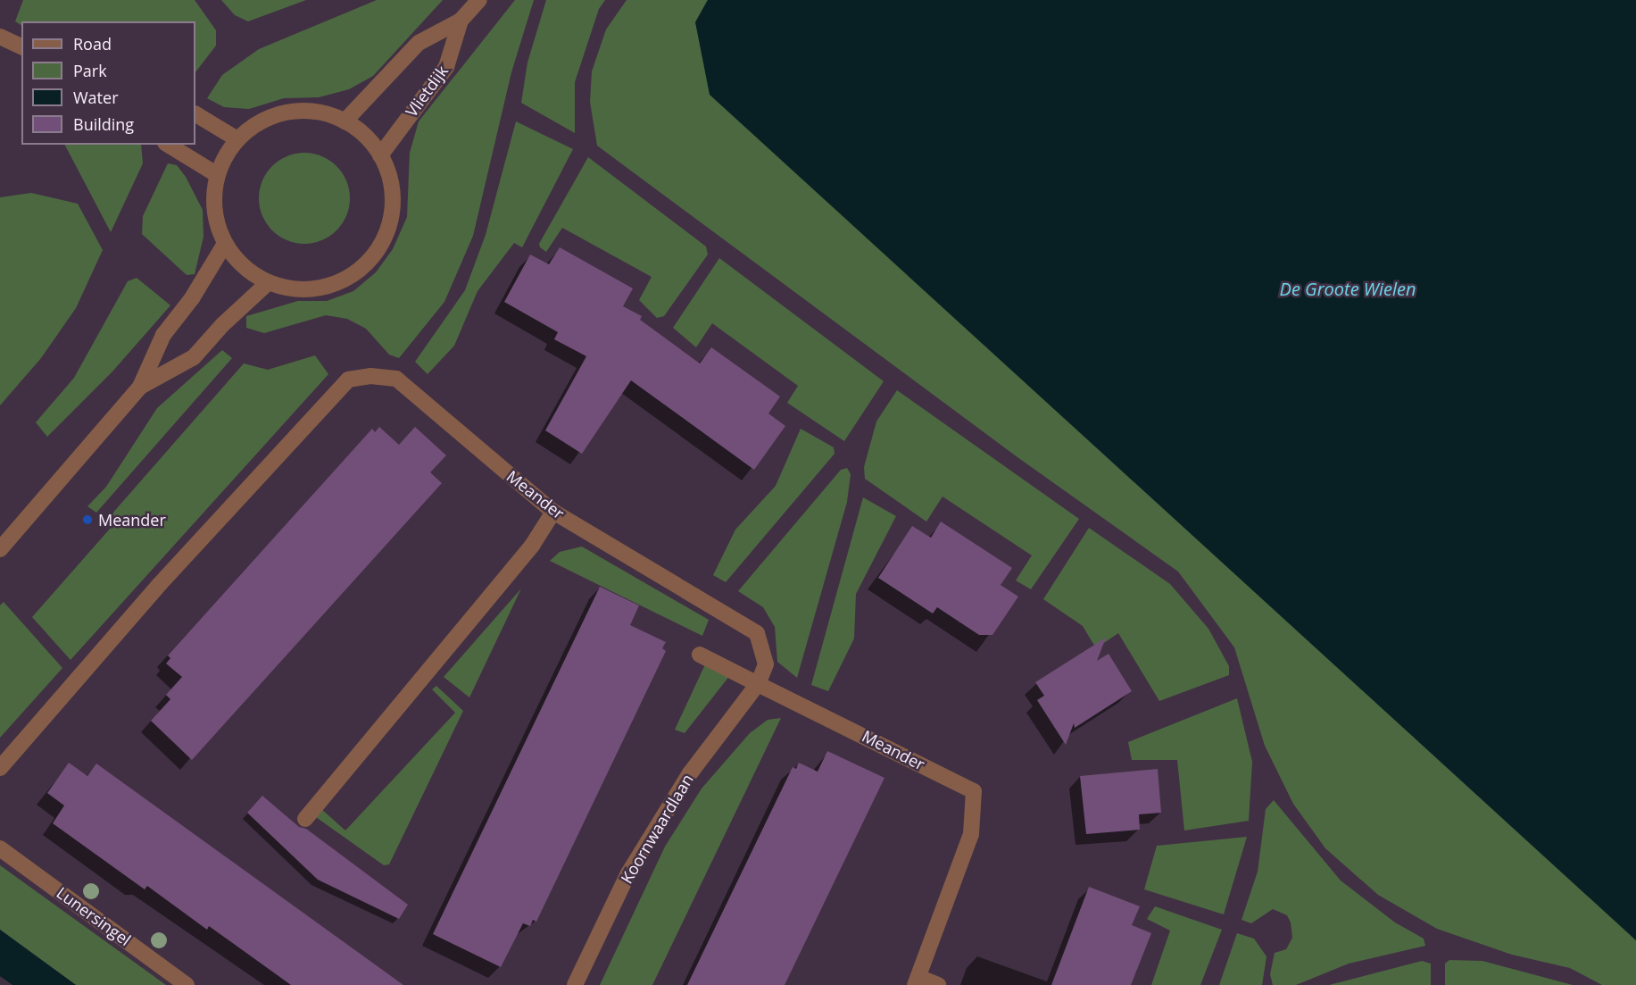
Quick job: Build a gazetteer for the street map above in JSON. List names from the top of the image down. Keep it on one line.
{"streets":{"street":["Vlietdijk","Meander","Koornwaardlaan","Lunersingel"]},"crossings":[["Meander","Koornwaardlaan"]],"water":["De Groote Wielen"],"places":["Meander"],"legend":["Road","Park","Water","Building"]}
